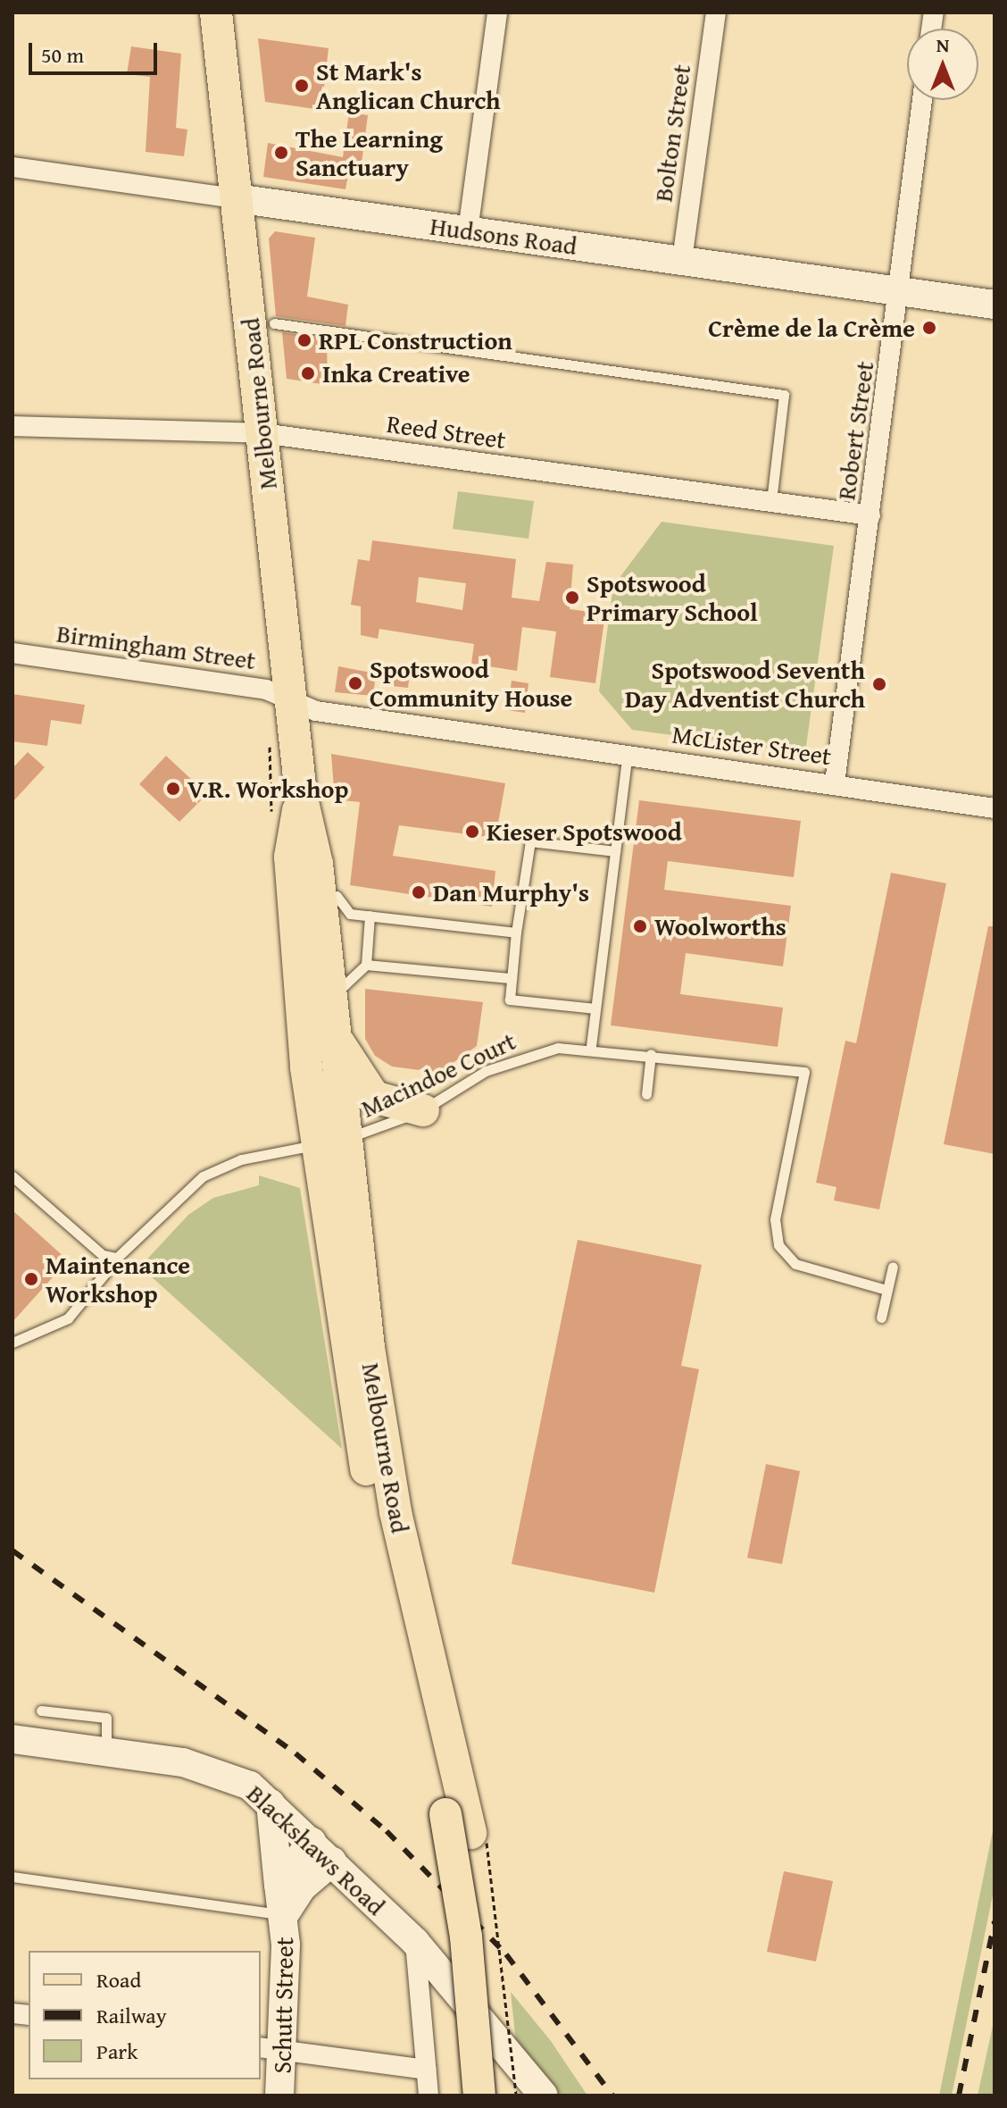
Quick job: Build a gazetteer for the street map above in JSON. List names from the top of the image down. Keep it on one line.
{"streets":{"main road":["Melbourne Road"],"street":["Bolton Street","Hudsons Road","Robert Street","Reed Street","Birmingham Street","McLister Street","Blackshaws Road","Schutt Street"],"lane":["Macindoe Court"]},"crossings":[["Bolton Street","Hudsons Road"],["Hudsons Road","Melbourne Road"],["Hudsons Road","Robert Street"],["Melbourne Road","Reed Street"],["Melbourne Road","Birmingham Street"],["Melbourne Road","McLister Street"],["Melbourne Road","Macindoe Court"],["Robert Street","Reed Street"],["Robert Street","McLister Street"],["Birmingham Street","McLister Street"],["Blackshaws Road","Schutt Street"]],"places":["St Mark's Anglican Church","The Learning Sanctuary","Crème de la Crème","RPL Construction","Inka Creative","Spotswood Primary School","Spotswood Community House","Spotswood Seventh Day Adventist Church","V.R. Workshop","Kieser Spotswood","Dan Murphy's","Woolworths","Maintenance Workshop"],"legend":["Road","Railway","Park"],"scale_bar":"50 m","north":"top"}
